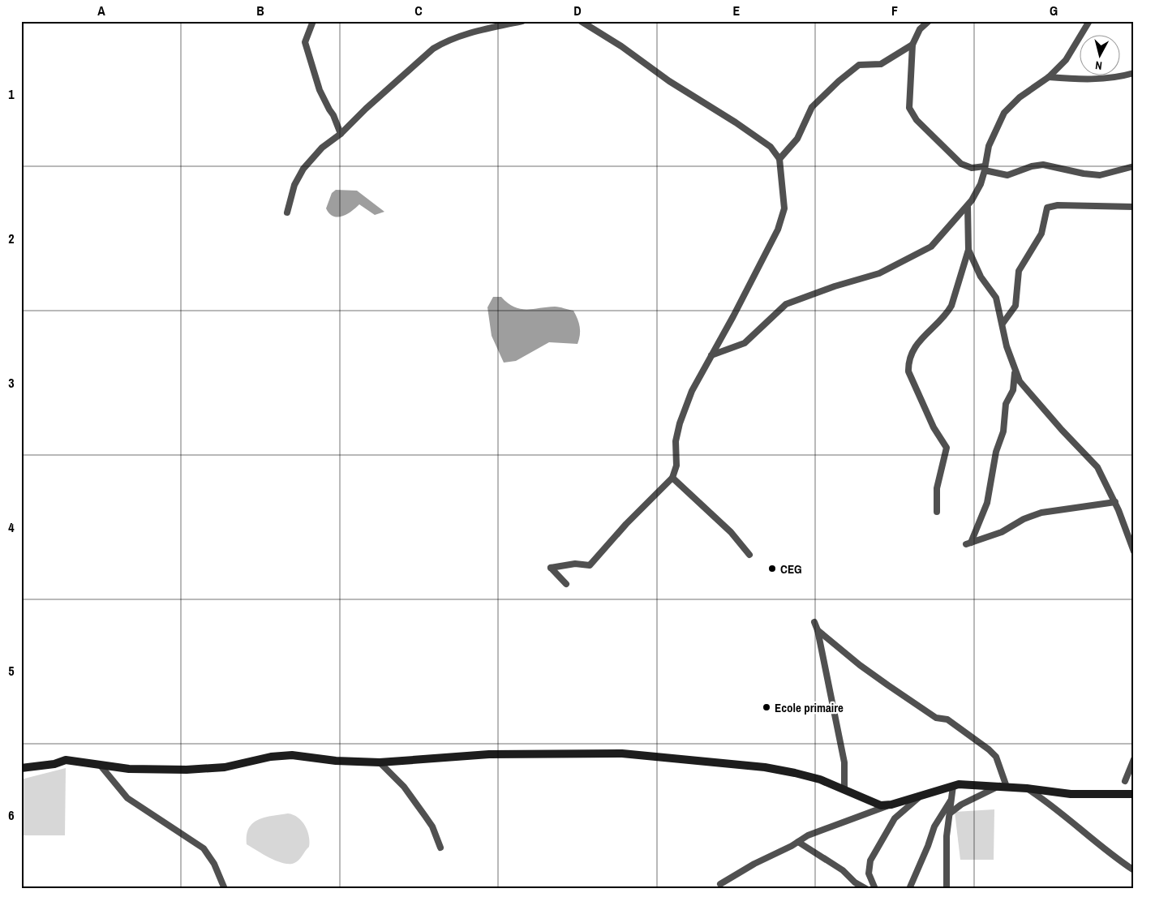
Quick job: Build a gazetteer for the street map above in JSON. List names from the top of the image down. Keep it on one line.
{"places":["CEG","Ecole primaire"],"north":"bottom","grid":{"columns":["A","B","C","D","E","F","G"],"rows":["1","2","3","4","5","6"]}}
